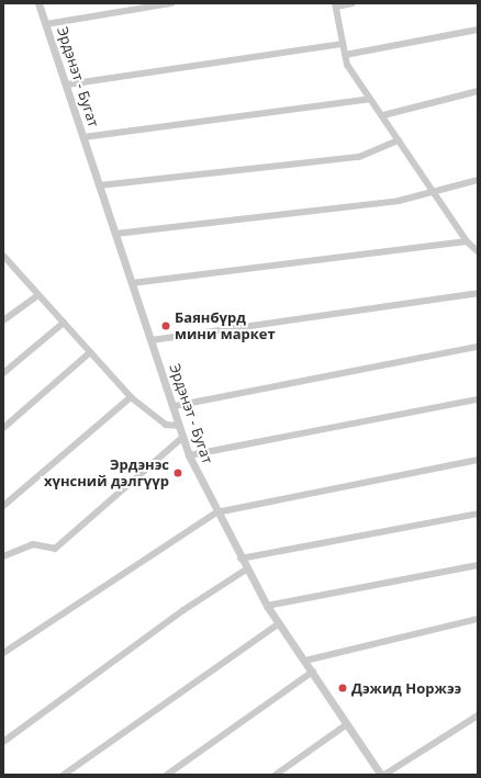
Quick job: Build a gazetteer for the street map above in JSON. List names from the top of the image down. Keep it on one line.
{"streets":{"street":["Эрдэнэт - Бугат"]},"places":["Баянбүрд мини маркет","Эрдэнэс хүнсний дэлгүүр","Дэжид Норжээ"]}
